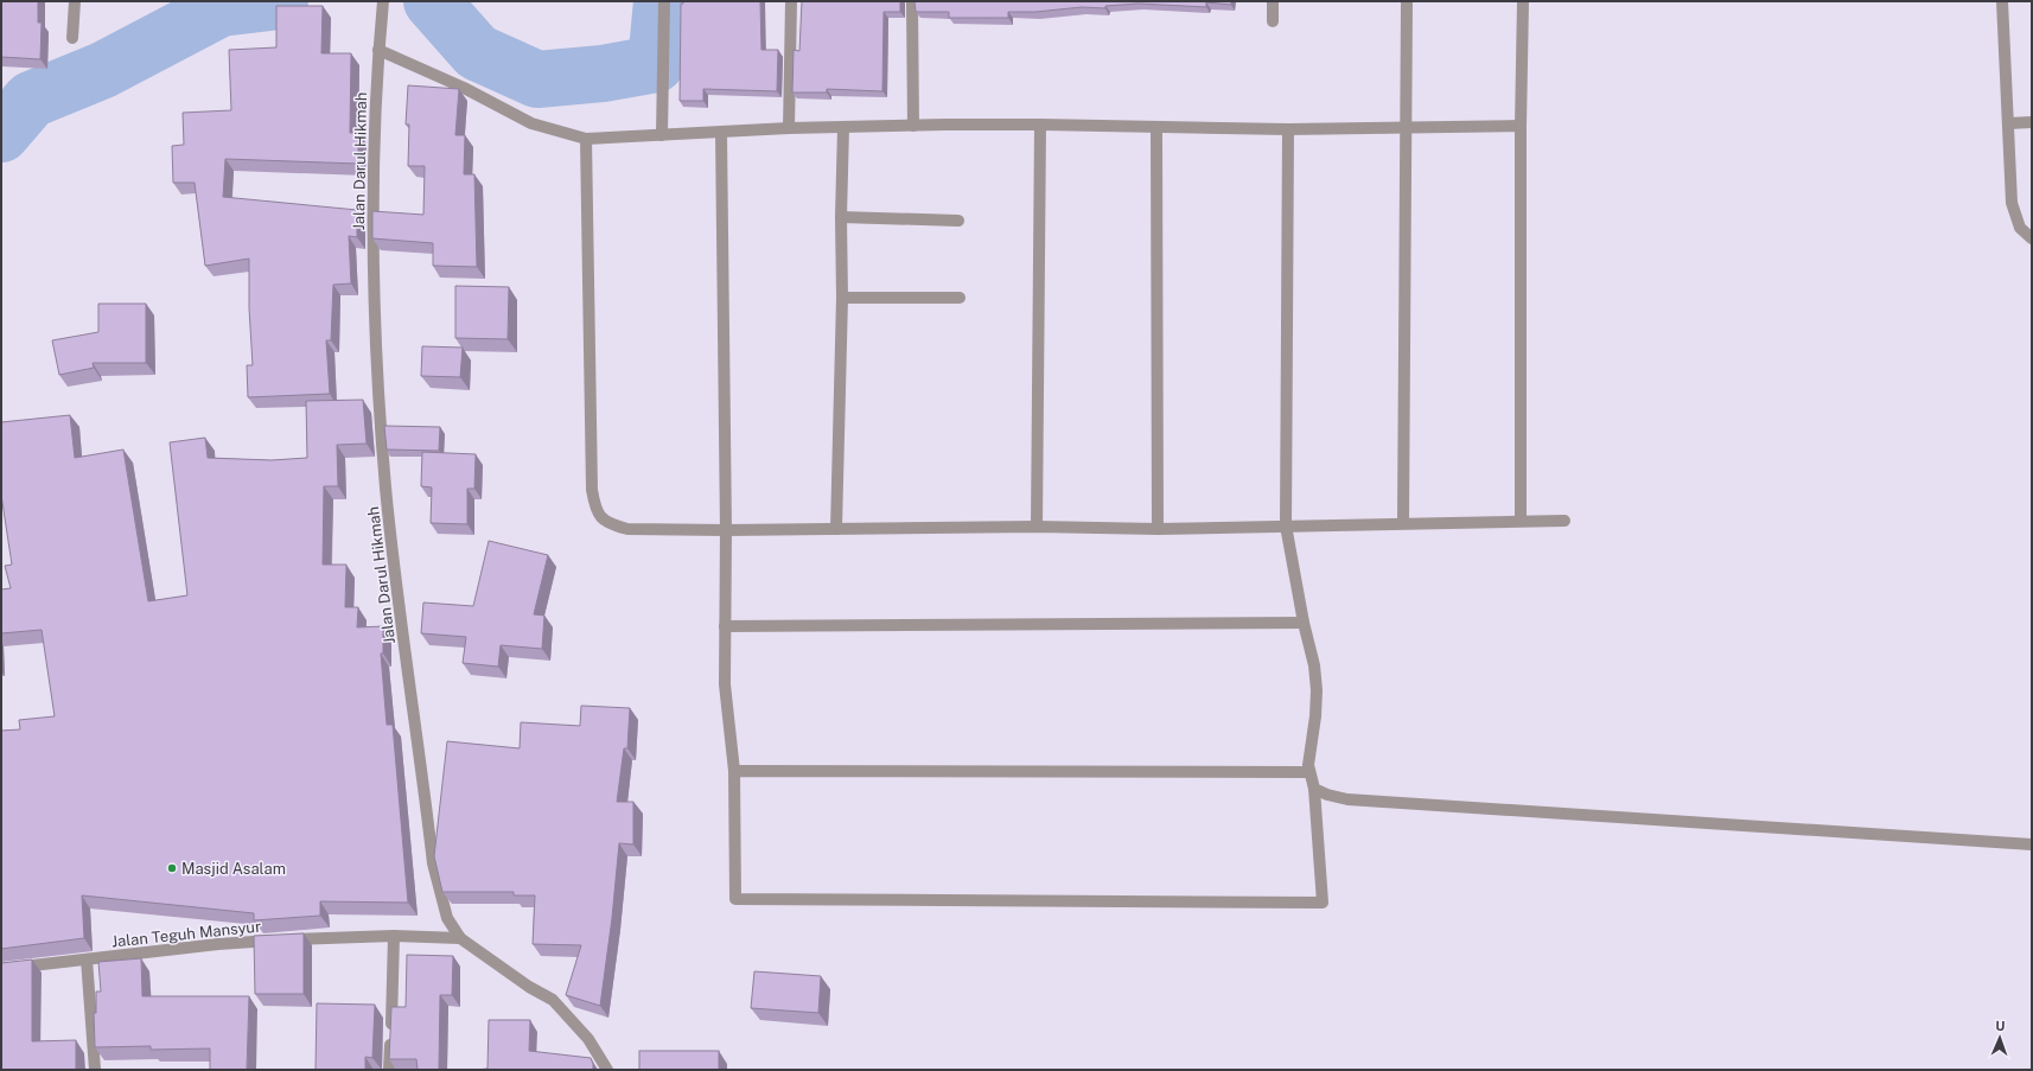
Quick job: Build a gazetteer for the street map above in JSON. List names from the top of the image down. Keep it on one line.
{"streets":{"street":["Jalan Darul Hikmah","Jalan Teguh Mansyur"]},"crossings":[["Jalan Darul Hikmah","Jalan Teguh Mansyur"]],"places":["Masjid Asalam"],"north":"top"}
